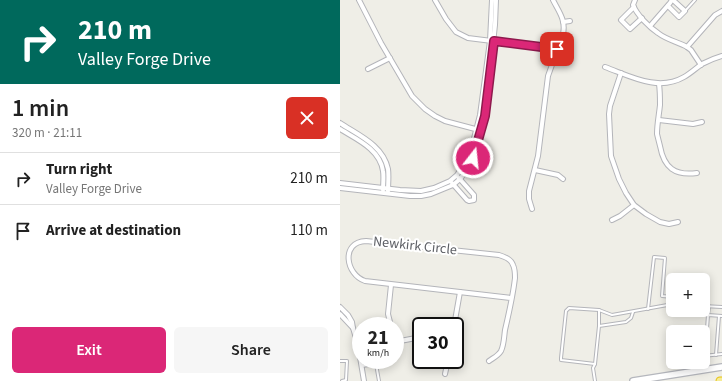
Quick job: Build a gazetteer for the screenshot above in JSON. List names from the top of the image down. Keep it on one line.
{"streets":{"street":["Newkirk Circle"]},"page":{"turn":["210 m","Valley Forge Drive"],"heading":["1 min","320 m · 21:11"],"list":[{"name":"Turn right","note":"Valley Forge Drive","value":"210 m"},{"name":"Arrive at destination","value":"110 m"}],"map_buttons":["+","−"],"speed":"21 km/h","limit":"30","buttons":["Exit","Share"]}}
